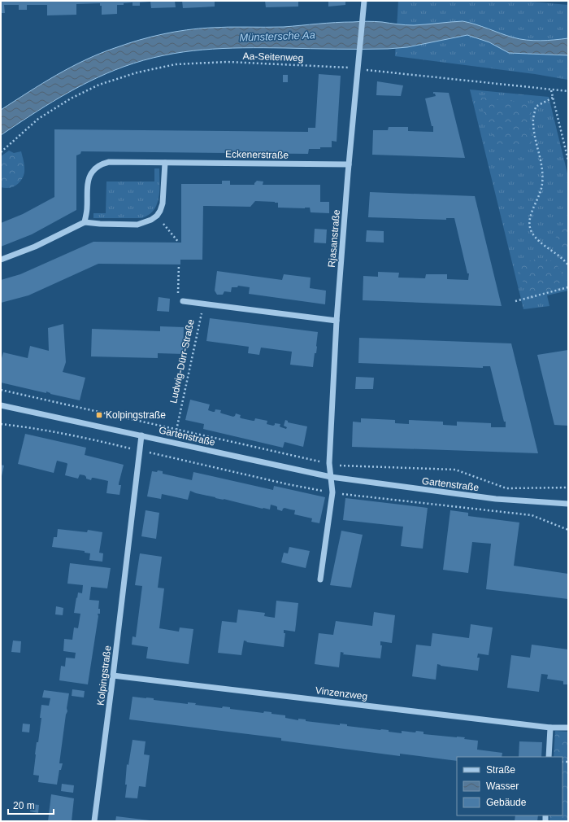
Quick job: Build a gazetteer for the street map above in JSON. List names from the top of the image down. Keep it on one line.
{"streets":{"street":["Eckenerstraße","Rjasanstraße","Gartenstraße","Kolpingstraße","Vinzenzweg"],"path":["Aa-Seitenweg","Ludwig-Dürr-Straße"]},"crossings":[["Aa-Seitenweg","Rjasanstraße"],["Eckenerstraße","Rjasanstraße"],["Rjasanstraße","Gartenstraße"],["Ludwig-Dürr-Straße","Gartenstraße"],["Gartenstraße","Kolpingstraße"],["Kolpingstraße","Vinzenzweg"]],"water":["Münstersche Aa"],"places":{"transit":["Kolpingstraße"]},"legend":["Straße","Wasser","Gebäude"],"scale_bar":"20 m"}
